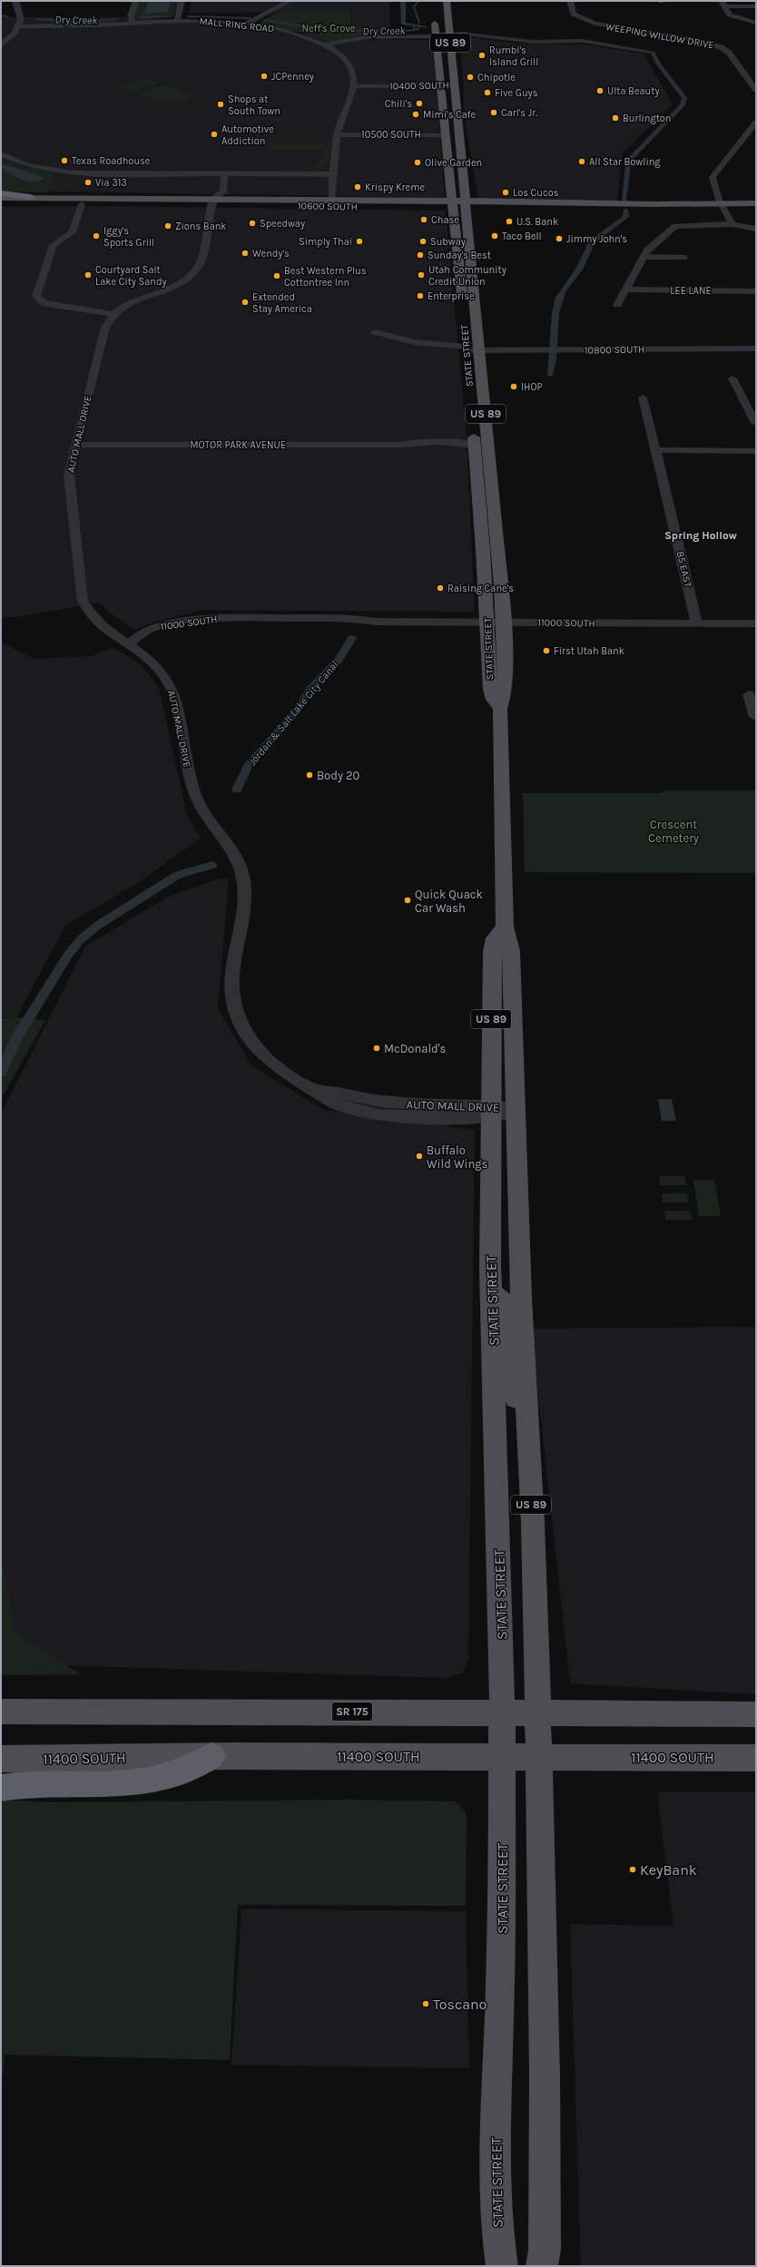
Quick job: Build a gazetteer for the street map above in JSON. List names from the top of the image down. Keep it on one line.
{"streets":{"main road":["US 89","10600 SOUTH","STATE STREET","SR 175","11400 SOUTH"],"street":["MALL RING ROAD","WEEPING WILLOW DRIVE","10400 SOUTH","10500 SOUTH","LEE LANE","10800 SOUTH","AUTO MALL DRIVE","MOTOR PARK AVENUE","85 EAST","11000 SOUTH"]},"crossings":[["MALL RING ROAD","10400 SOUTH"],["MALL RING ROAD","10500 SOUTH"],["MALL RING ROAD","10600 SOUTH"],["10400 SOUTH","STATE STREET"],["10500 SOUTH","STATE STREET"],["10600 SOUTH","STATE STREET"],["10600 SOUTH","AUTO MALL DRIVE"],["10800 SOUTH","STATE STREET"],["STATE STREET","AUTO MALL DRIVE"],["STATE STREET","MOTOR PARK AVENUE"],["STATE STREET","11000 SOUTH"],["STATE STREET","SR 175"],["STATE STREET","11400 SOUTH"],["AUTO MALL DRIVE","MOTOR PARK AVENUE"],["AUTO MALL DRIVE","11000 SOUTH"],["85 EAST","11000 SOUTH"]],"districts":["Spring Hollow"],"water":["Dry Creek","Jordan & Salt Lake City Canal"],"parks":["Neff's Grove","Crescent Cemetery"],"places":["Rumbi's Island Grill","JCPenney","Chipotle","Ulta Beauty","Five Guys","Chili's","Shops at South Town","Carl's Jr.","Mimi's Cafe","Burlington","Automotive Addiction","Texas Roadhouse","All Star Bowling","Olive Garden","Via 313","Krispy Kreme","Los Cucos","Chase","U.S. Bank","Speedway","Zions Bank","Iggy's Sports Grill","Taco Bell","Jimmy John's","Simply Thai","Subway","Wendy's","Sunday's Best","Courtyard Salt Lake City Sandy","Utah Community Credit Union","Best Western Plus Cottontree Inn","Enterprise","Extended Stay America","IHOP","Raising Cane's","First Utah Bank","Body 20","Quick Quack Car Wash","McDonald's","Buffalo Wild Wings","KeyBank","Toscano"]}
